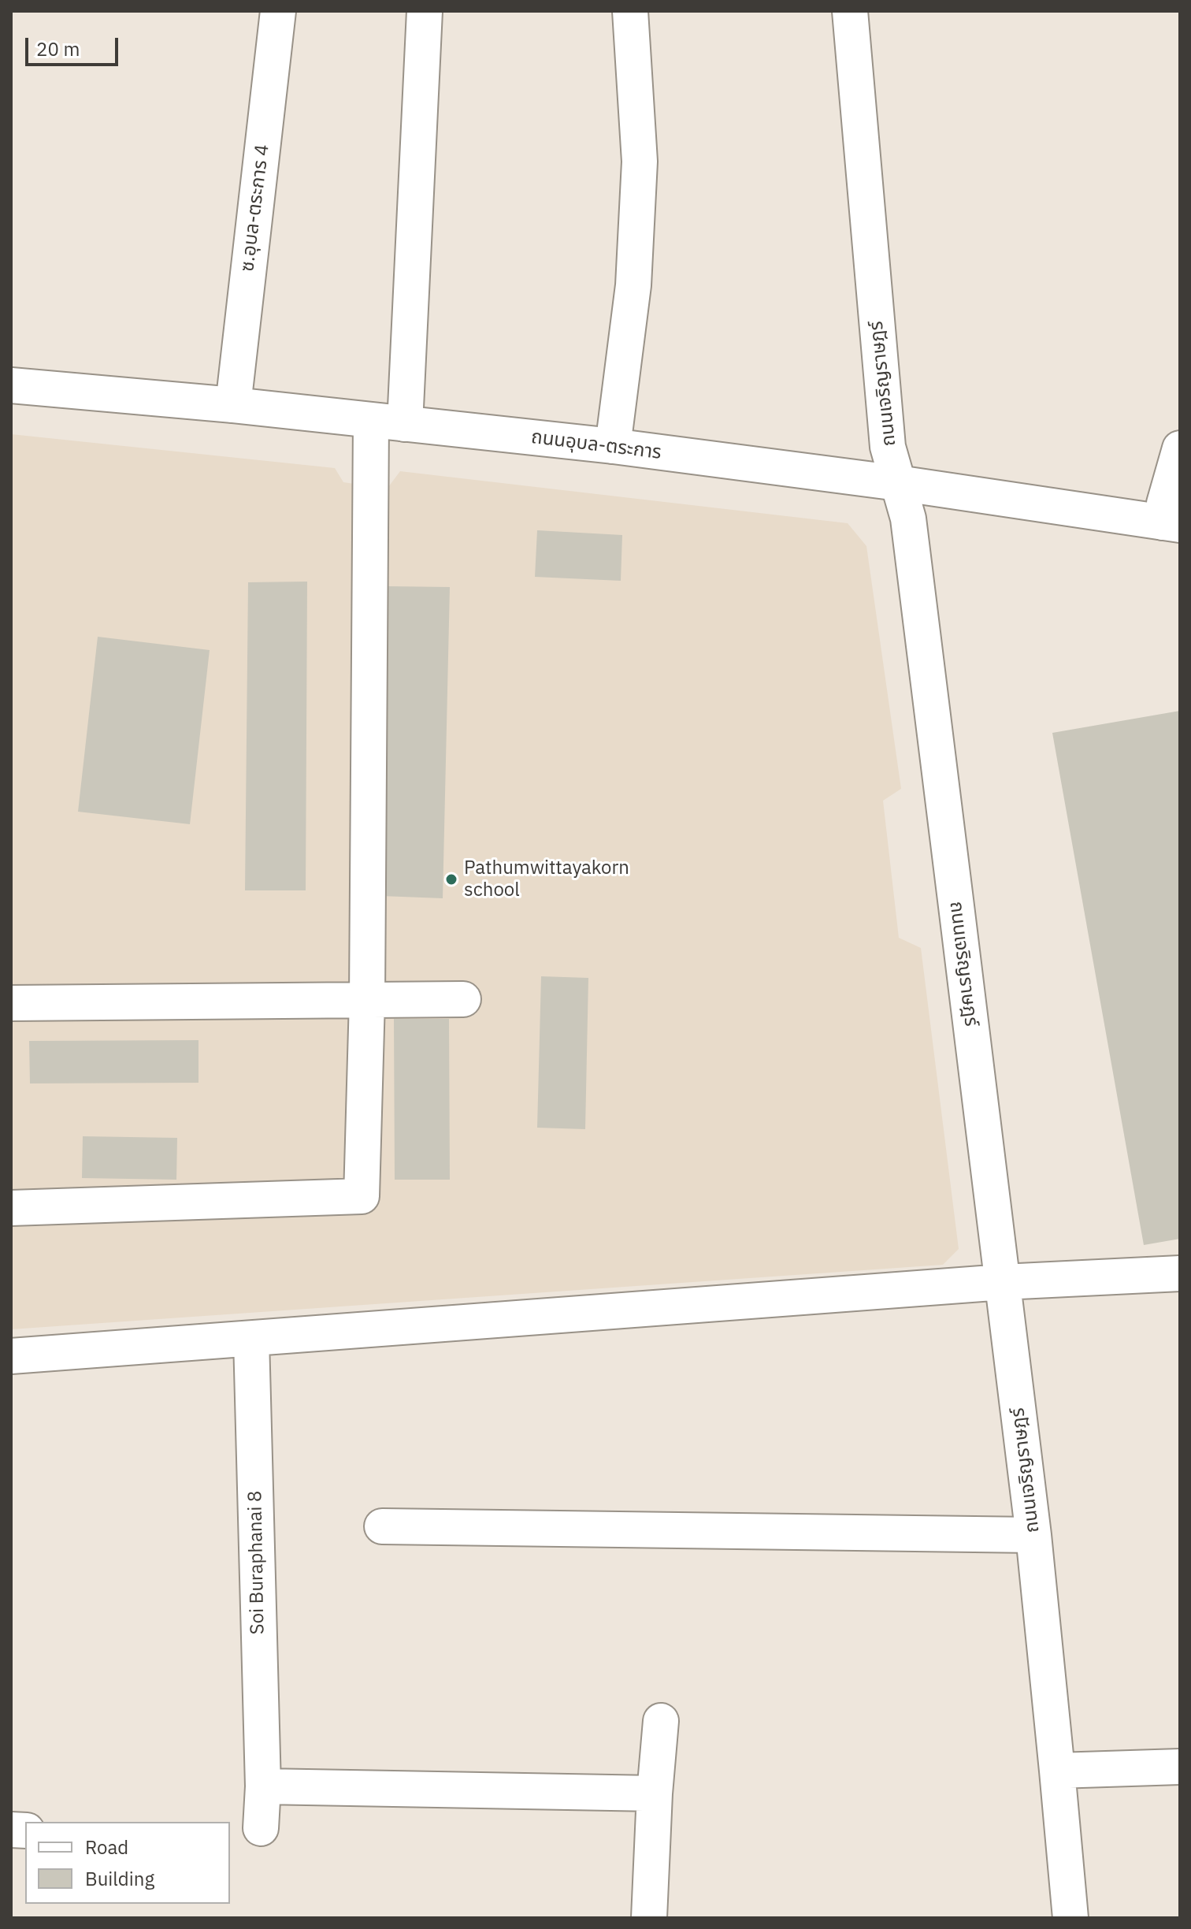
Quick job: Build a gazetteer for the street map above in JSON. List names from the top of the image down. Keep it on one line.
{"streets":{"street":["ซ.อุบล-ตระการ 4","ถนนเจริญราษฎร์","ถนนอุบล-ตระการ","Soi Buraphanai 8"]},"crossings":[["ซ.อุบล-ตระการ 4","ถนนอุบล-ตระการ"],["ถนนเจริญราษฎร์","ถนนอุบล-ตระการ"]],"places":["Pathumwittayakorn school"],"legend":["Road","Building"],"scale_bar":"20 m"}
